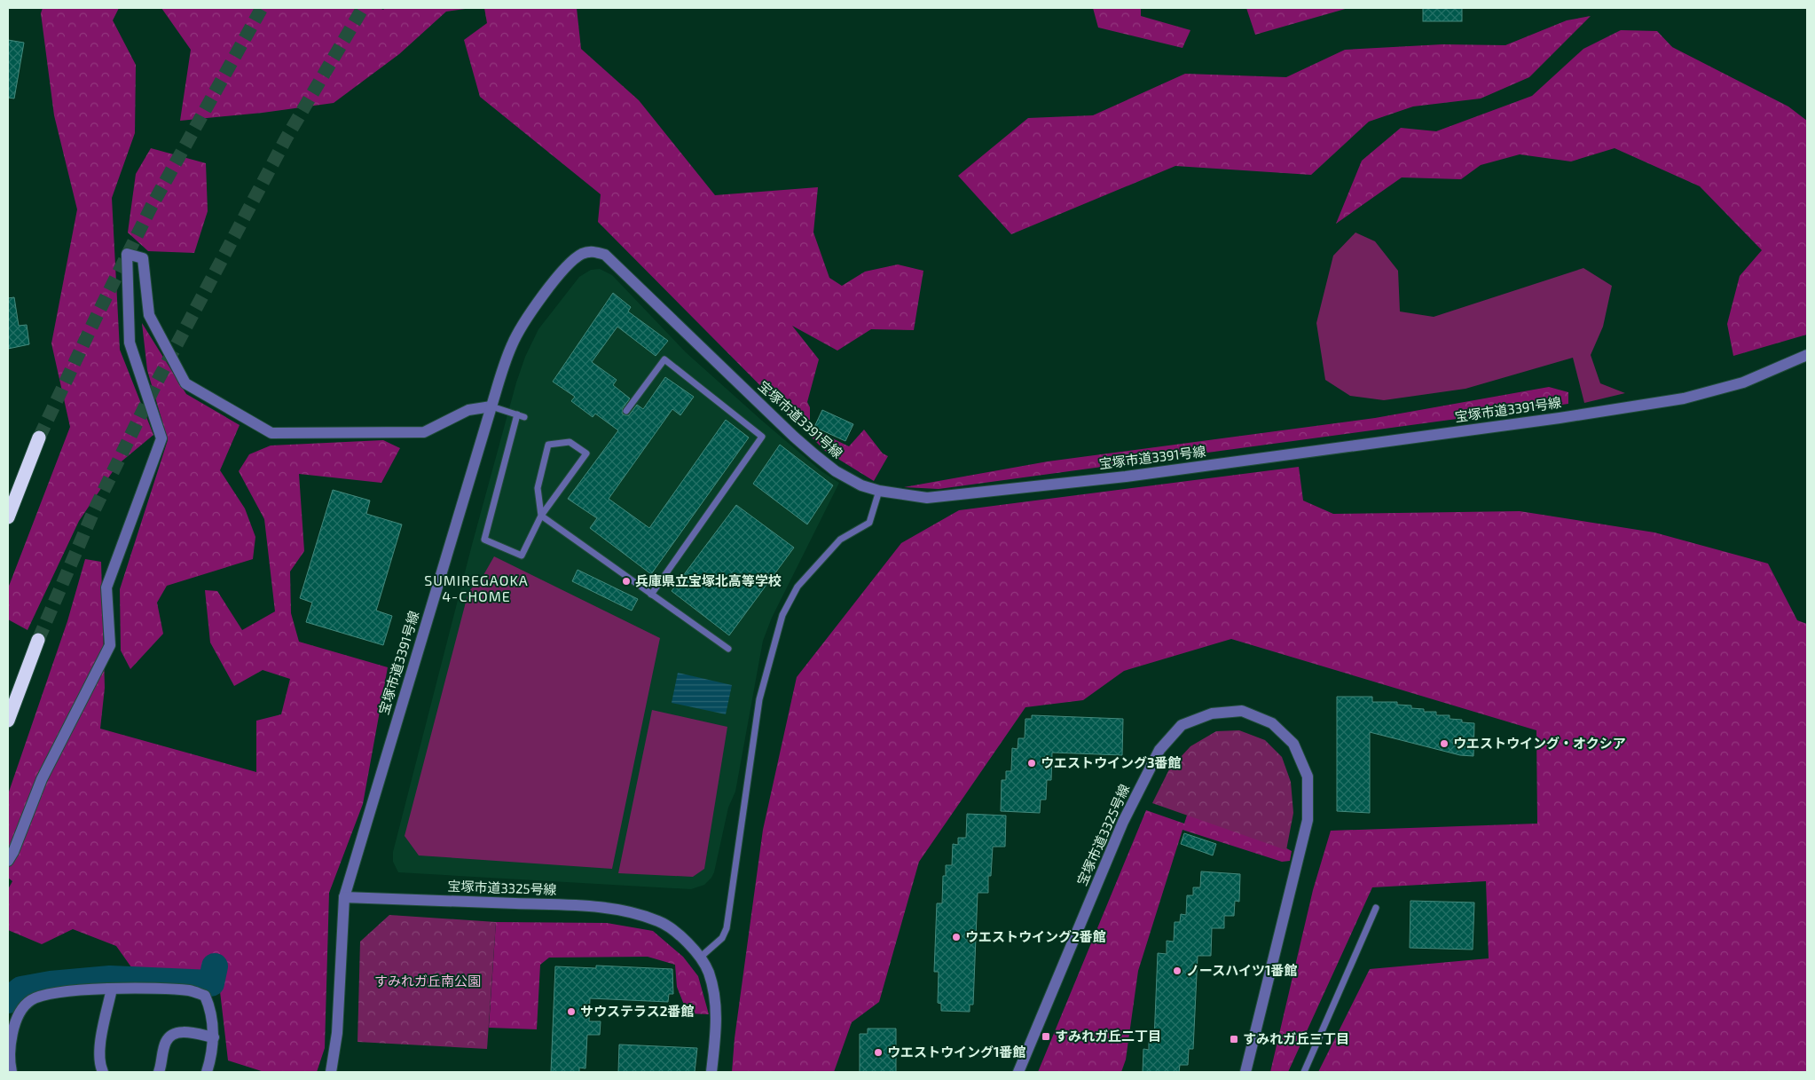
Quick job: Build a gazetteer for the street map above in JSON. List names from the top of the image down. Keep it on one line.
{"streets":{"street":["宝塚市道3391号線","宝塚市道3325号線"]},"crossings":[["宝塚市道3391号線","宝塚市道3325号線"]],"districts":["SUMIREGAOKA 4-CHOME"],"parks":["すみれガ丘南公園"],"places":{"other":["兵庫県立宝塚北高等学校","ウエストウイング・オクシア","ウエストウイング3番館","ウエストウイング2番館","ノースハイツ1番館","サウステラス2番館","ウエストウイング1番館"],"transit":["すみれガ丘二丁目","すみれガ丘三丁目"]}}
